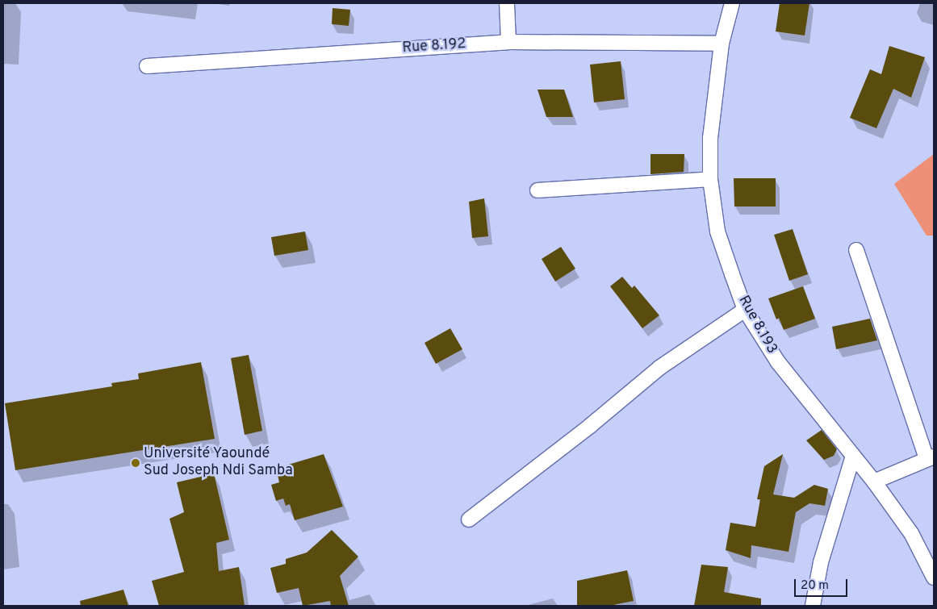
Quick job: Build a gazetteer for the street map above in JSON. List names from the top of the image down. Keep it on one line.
{"streets":{"street":["Rue 8.192","Rue 8.193"]},"crossings":[["Rue 8.192","Rue 8.193"]],"places":["Université Yaoundé Sud Joseph Ndi Samba"],"scale_bar":"20 m"}
